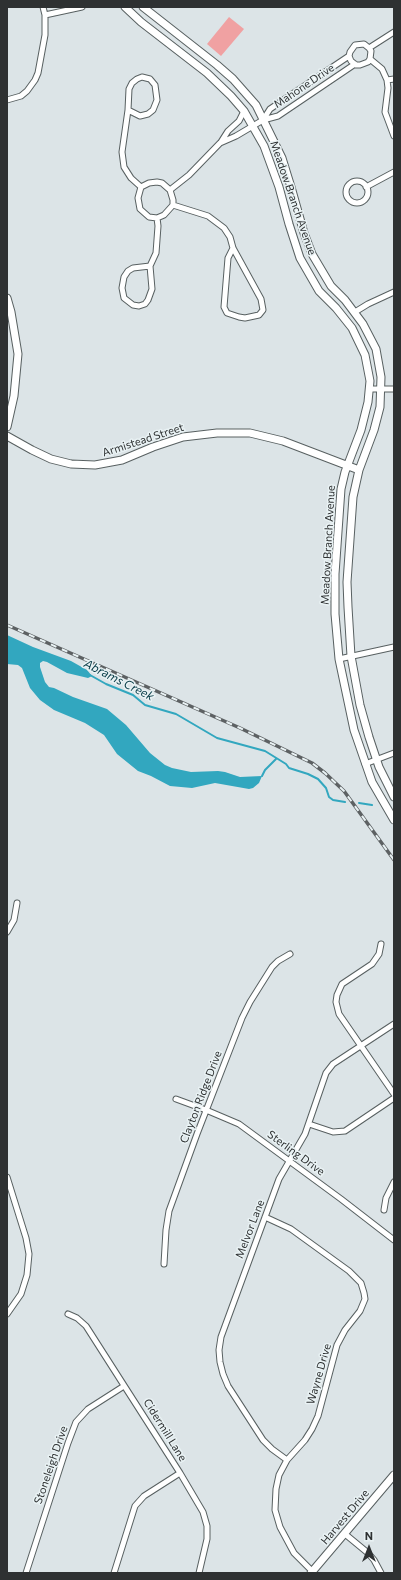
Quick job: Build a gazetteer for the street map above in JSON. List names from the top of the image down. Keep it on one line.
{"streets":{"main road":["Meadow Branch Avenue","Armistead Street","Harvest Drive"],"street":["Mahone Drive","Clayton Ridge Drive","Sterling Drive","Melvor Lane","Wayne Drive","Cidermill Lane","Stoneleigh Drive"]},"crossings":[["Mahone Drive","Meadow Branch Avenue"],["Meadow Branch Avenue","Armistead Street"],["Clayton Ridge Drive","Sterling Drive"],["Sterling Drive","Melvor Lane"],["Melvor Lane","Wayne Drive"],["Wayne Drive","Harvest Drive"],["Cidermill Lane","Stoneleigh Drive"]],"water":["Abrams Creek"],"north":"top"}
